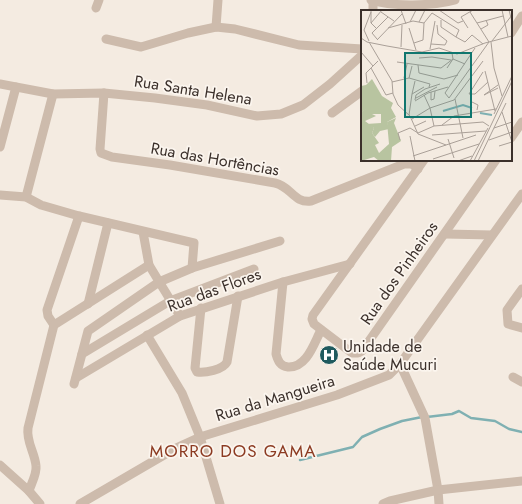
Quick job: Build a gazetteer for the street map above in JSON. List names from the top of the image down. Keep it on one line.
{"streets":{"street":["Rua Santa Helena","Rua das Hortências","Rua dos Pinheiros","Rua das Flores","Rua da Mangueira"]},"crossings":[["Rua Santa Helena","Rua das Hortências"],["Rua dos Pinheiros","Rua das Flores"]],"districts":["MORRO DOS GAMA"],"places":{"hospital":["Unidade de Saúde Mucuri"]}}
